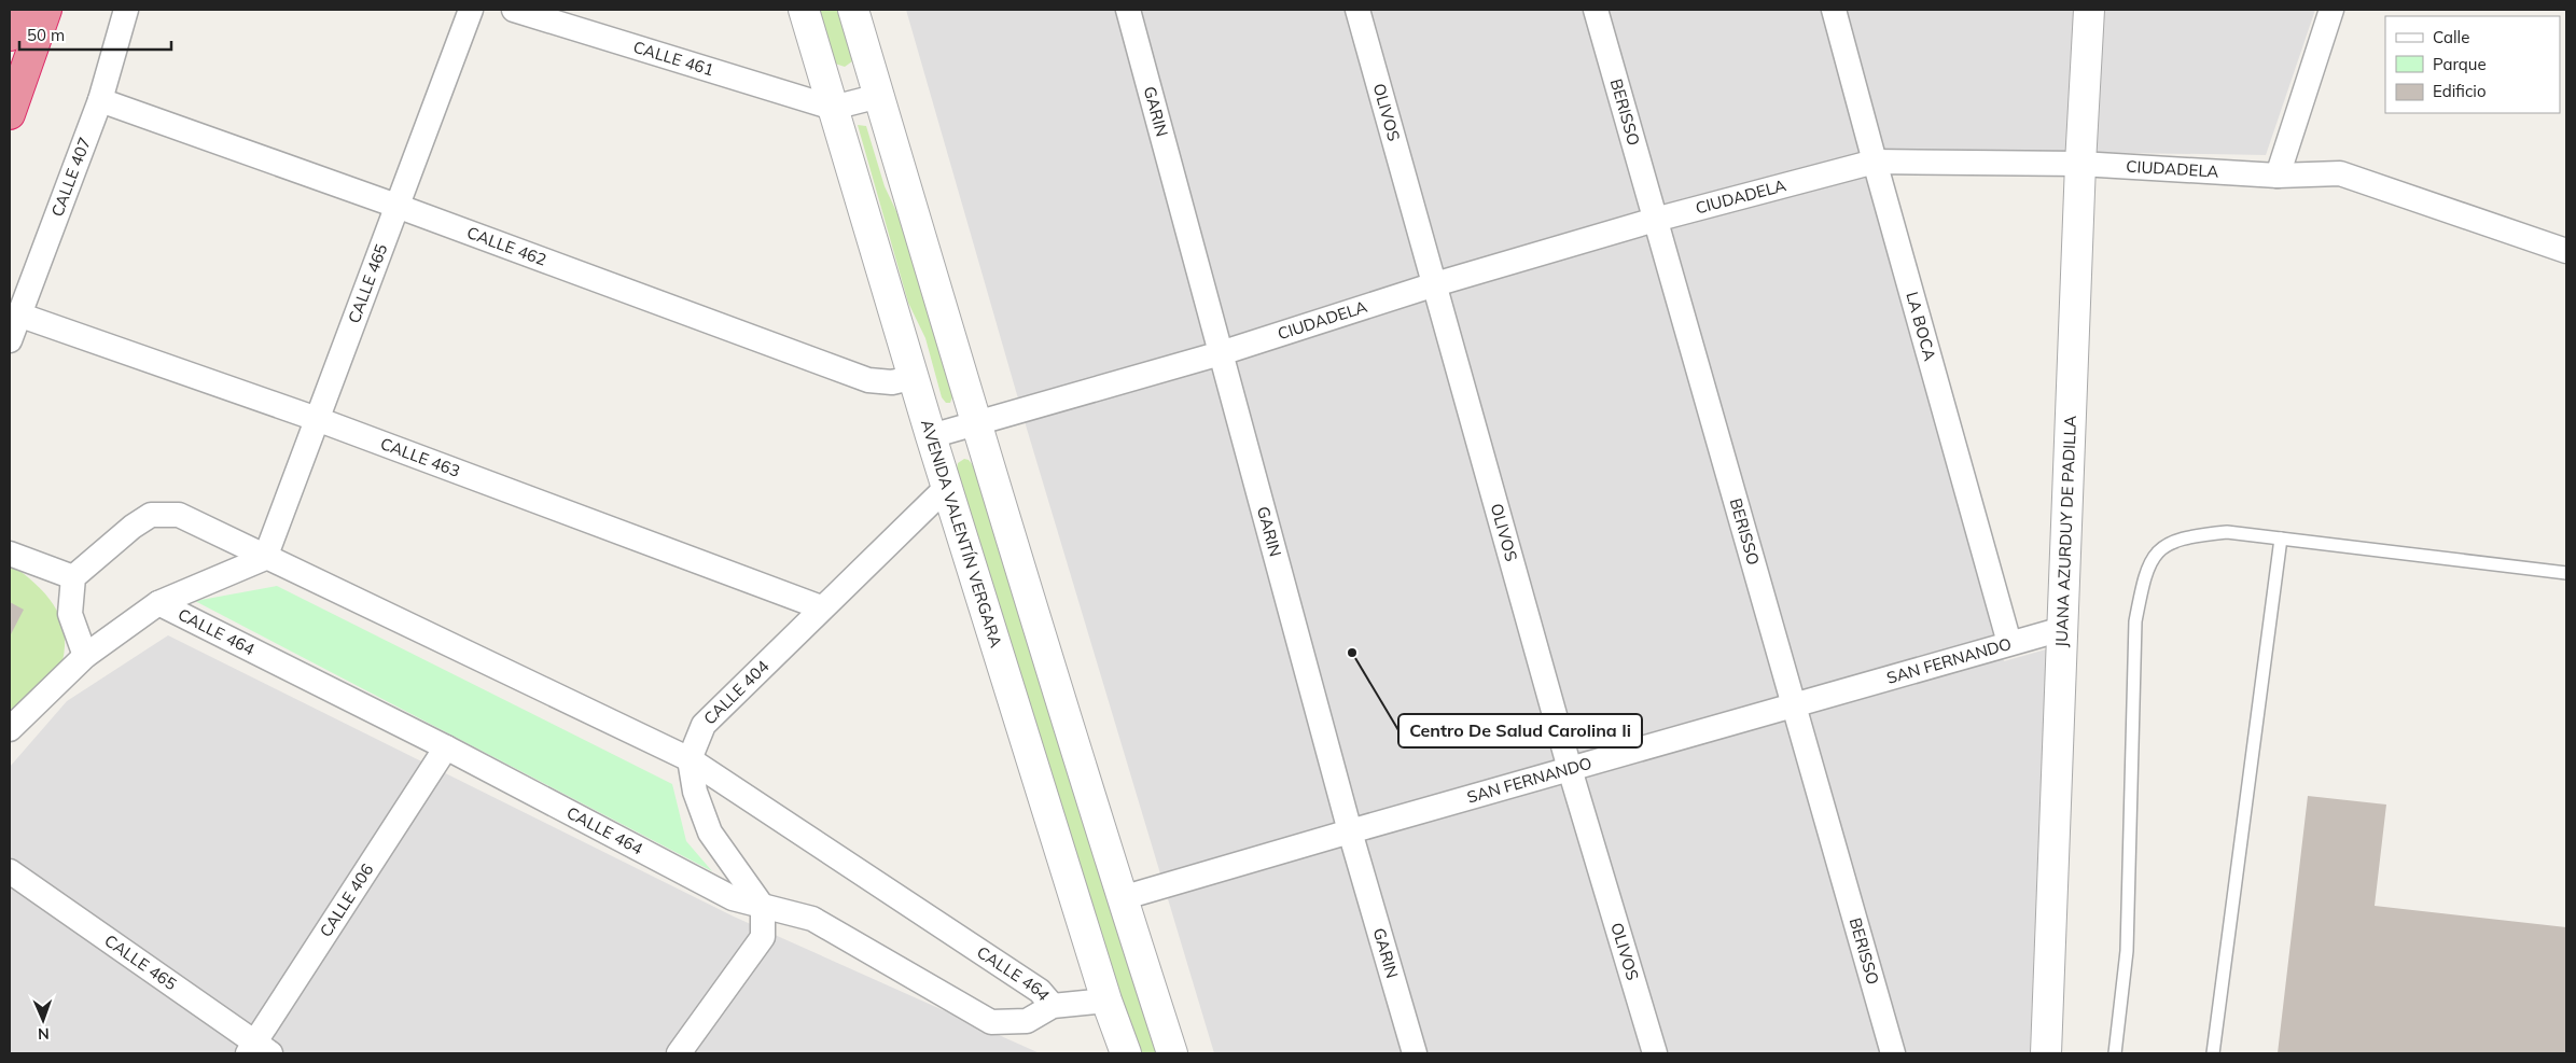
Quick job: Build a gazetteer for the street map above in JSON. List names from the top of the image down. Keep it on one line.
{"streets":{"street":["CALLE 461","GARIN","OLIVOS","BERISSO","CIUDADELA","CALLE 407","CALLE 462","CALLE 465","LA BOCA","CALLE 463","JUANA AZURDUY DE PADILLA","AVENIDA VALENTÍN VERGARA","CALLE 464","SAN FERNANDO","CALLE 404","CALLE 406"]},"crossings":[["CALLE 461","AVENIDA VALENTÍN VERGARA"],["GARIN","CIUDADELA"],["GARIN","SAN FERNANDO"],["OLIVOS","CIUDADELA"],["OLIVOS","SAN FERNANDO"],["BERISSO","CIUDADELA"],["BERISSO","SAN FERNANDO"],["CIUDADELA","LA BOCA"],["CIUDADELA","JUANA AZURDUY DE PADILLA"],["CIUDADELA","AVENIDA VALENTÍN VERGARA"],["CALLE 407","CALLE 462"],["CALLE 407","CALLE 463"],["CALLE 462","CALLE 465"],["CALLE 462","AVENIDA VALENTÍN VERGARA"],["CALLE 465","CALLE 463"],["CALLE 465","CALLE 464"],["CALLE 465","CALLE 406"],["LA BOCA","SAN FERNANDO"],["CALLE 463","CALLE 404"],["JUANA AZURDUY DE PADILLA","SAN FERNANDO"],["AVENIDA VALENTÍN VERGARA","CALLE 464"],["AVENIDA VALENTÍN VERGARA","CALLE 404"],["CALLE 464","CALLE 404"],["CALLE 464","CALLE 406"]],"places":["Centro De Salud Carolina Ii"],"legend":["Calle","Parque","Edificio"],"scale_bar":"50 m","north":"bottom"}
